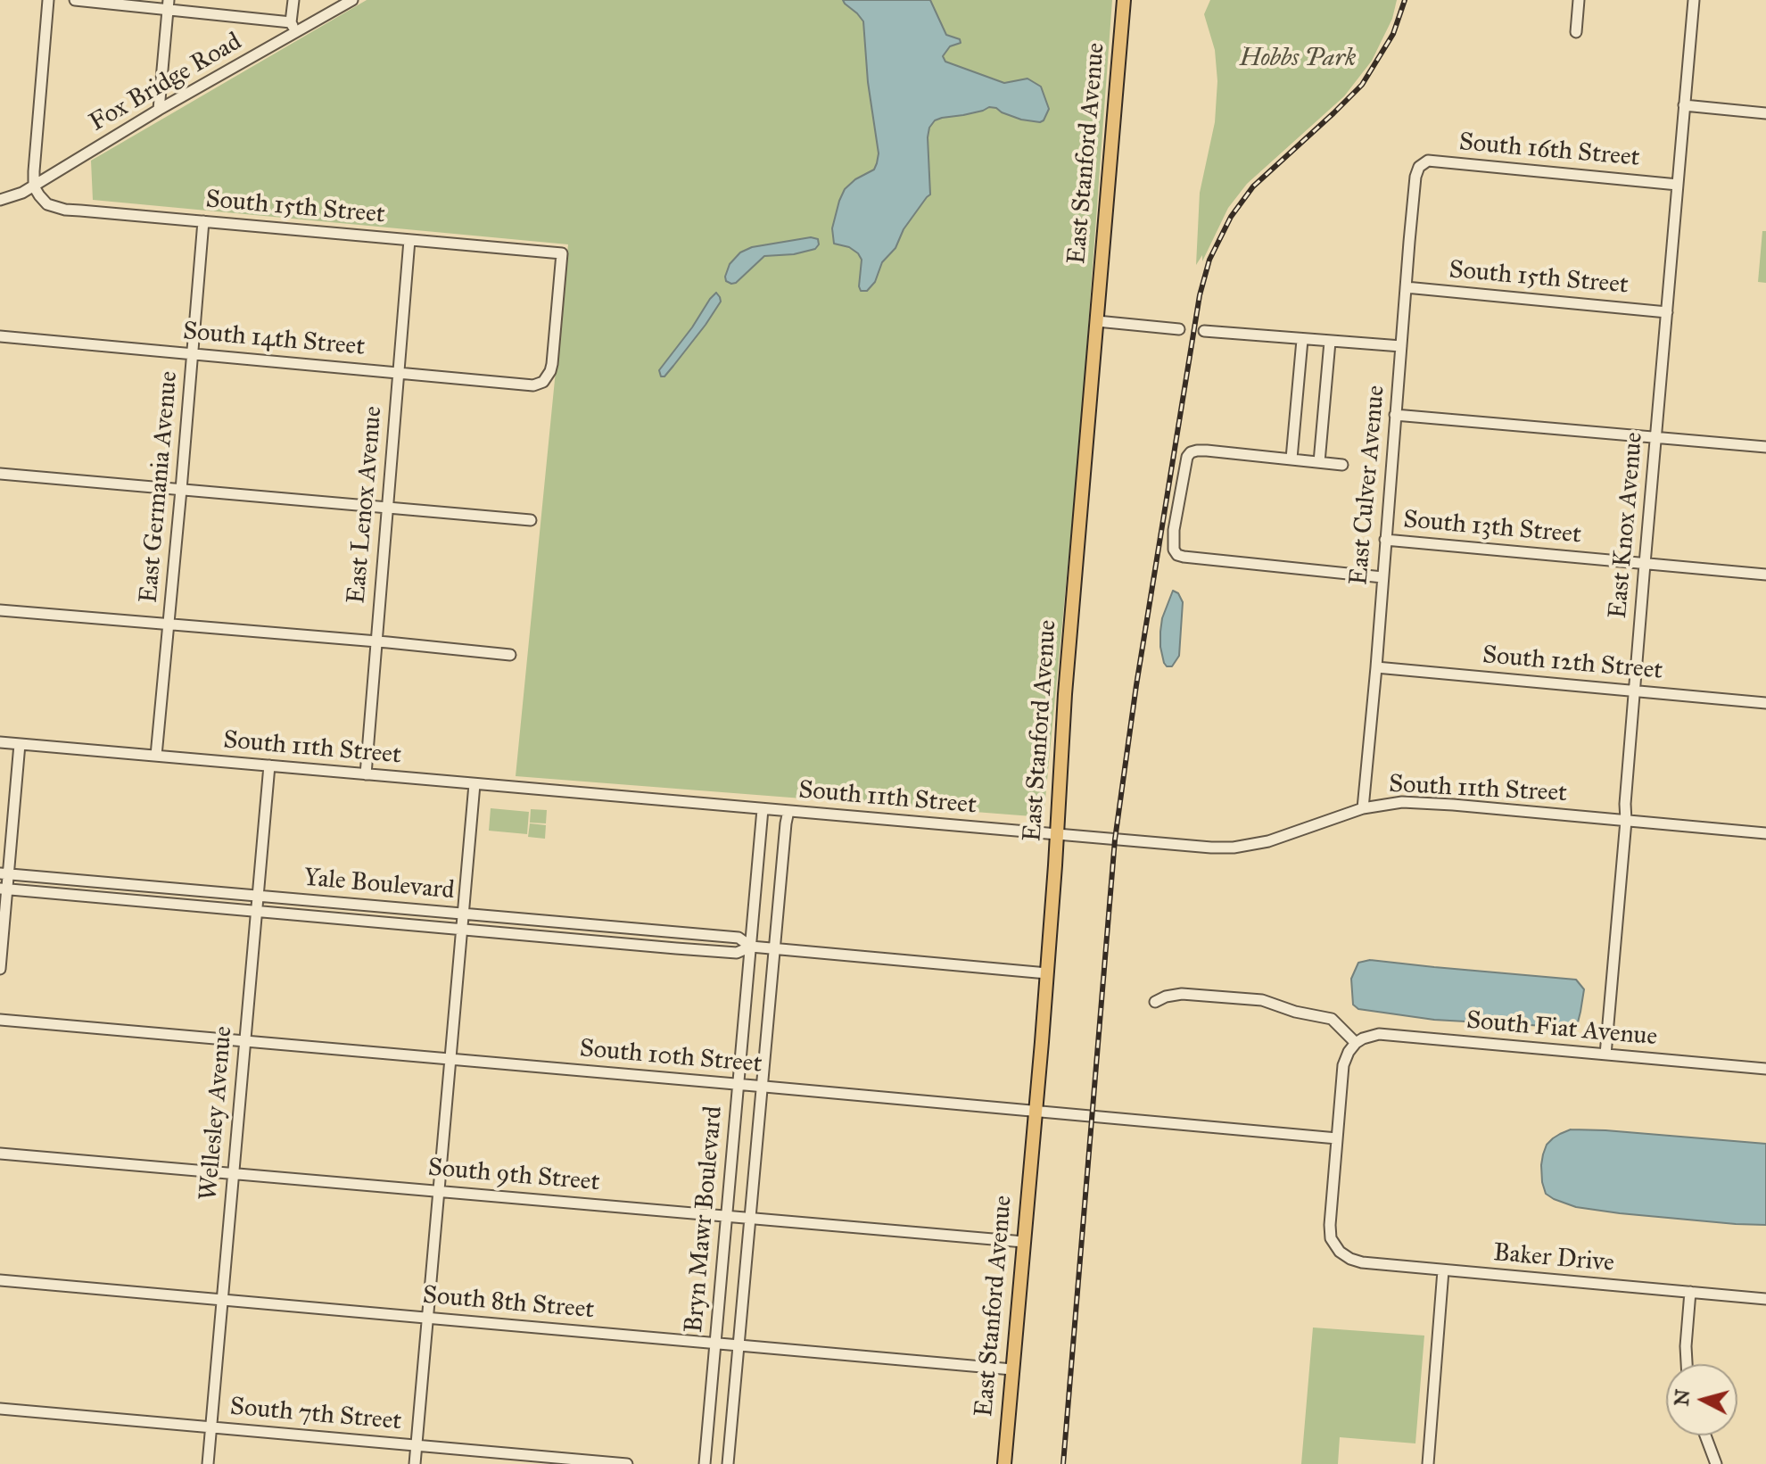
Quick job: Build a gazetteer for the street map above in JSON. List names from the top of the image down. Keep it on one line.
{"streets":{"main road":["East Stanford Avenue"],"street":["Fox Bridge Road","South 16th Street","South 15th Street","South 14th Street","East Culver Avenue","East Germania Avenue","East Lenox Avenue","East Knox Avenue","South 13th Street","South 12th Street","South 11th Street","Yale Boulevard","South Fiat Avenue","South 10th Street","Wellesley Avenue","South 9th Street","Bryn Mawr Boulevard","Baker Drive","South 8th Street","South 7th Street"]},"crossings":[["Fox Bridge Road","South 15th Street"],["South 16th Street","East Culver Avenue"],["South 16th Street","East Knox Avenue"],["East Stanford Avenue","South 11th Street"],["East Stanford Avenue","Yale Boulevard"],["East Stanford Avenue","South 10th Street"],["East Stanford Avenue","South 9th Street"],["East Stanford Avenue","South 8th Street"],["South 15th Street","South 14th Street"],["South 15th Street","East Culver Avenue"],["South 15th Street","East Germania Avenue"],["South 15th Street","East Lenox Avenue"],["South 15th Street","East Knox Avenue"],["South 14th Street","East Germania Avenue"],["South 14th Street","East Lenox Avenue"],["East Culver Avenue","South 13th Street"],["East Culver Avenue","South 12th Street"],["East Culver Avenue","South 11th Street"],["East Germania Avenue","South 11th Street"],["East Lenox Avenue","South 11th Street"],["East Knox Avenue","South 13th Street"],["East Knox Avenue","South 12th Street"],["East Knox Avenue","South 11th Street"],["East Knox Avenue","South Fiat Avenue"],["South 11th Street","Wellesley Avenue"],["South 11th Street","Bryn Mawr Boulevard"],["Yale Boulevard","Wellesley Avenue"],["Yale Boulevard","Bryn Mawr Boulevard"],["South 10th Street","Wellesley Avenue"],["South 10th Street","Bryn Mawr Boulevard"],["South 10th Street","Baker Drive"],["Wellesley Avenue","South 9th Street"],["Wellesley Avenue","South 8th Street"],["Wellesley Avenue","South 7th Street"],["South 9th Street","Bryn Mawr Boulevard"],["Bryn Mawr Boulevard","South 8th Street"]],"parks":["Hobbs Park"],"north":"left"}
